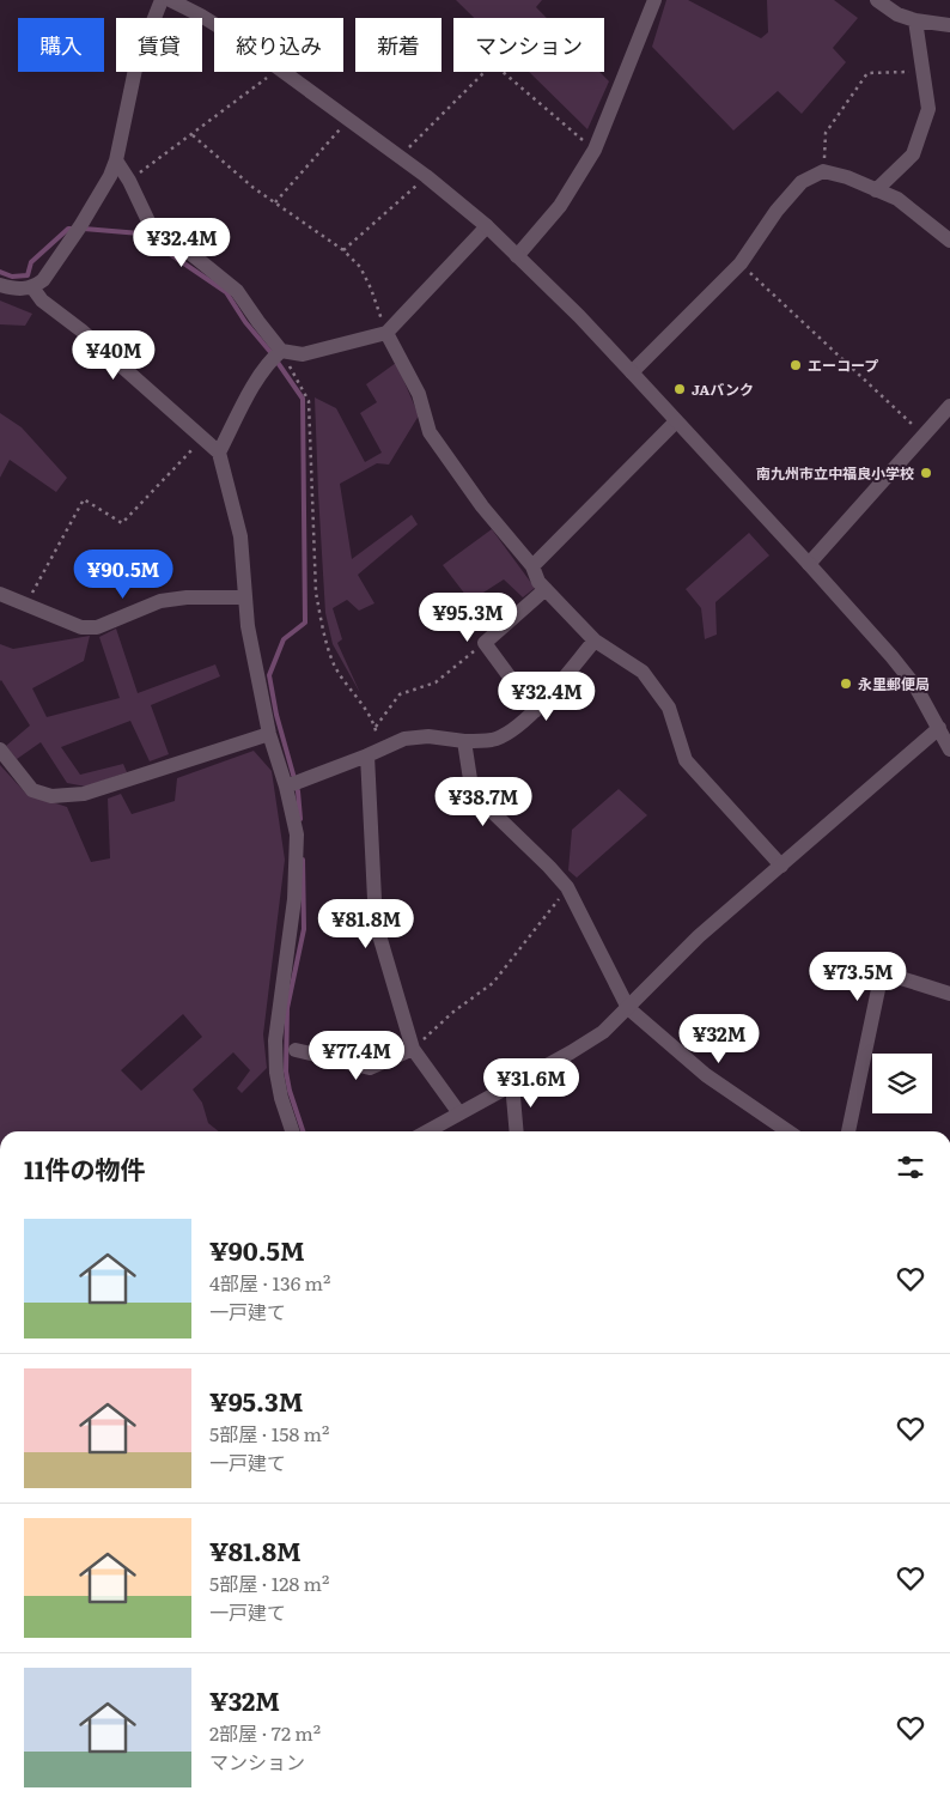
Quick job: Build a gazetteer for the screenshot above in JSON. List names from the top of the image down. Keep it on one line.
{"places":["エーコープ","JAバンク","南九州市立中福良小学校","永里郵便局"],"page":{"chip":["購入","賃貸","絞り込み","新着","マンション"],"price":["¥32.4M","¥40M","¥90.5M","¥95.3M","¥32.4M","¥38.7M","¥81.8M","¥73.5M","¥32M","¥77.4M","¥31.6M"],"heading":"11件の物件","list":[{"name":"¥90.5M","note":"4部屋 · 136 m² · 一戸建て"},{"name":"¥95.3M","note":"5部屋 · 158 m² · 一戸建て"},{"name":"¥81.8M","note":"5部屋 · 128 m² · 一戸建て"},{"name":"¥32M","note":"2部屋 · 72 m² · マンション"}]}}
